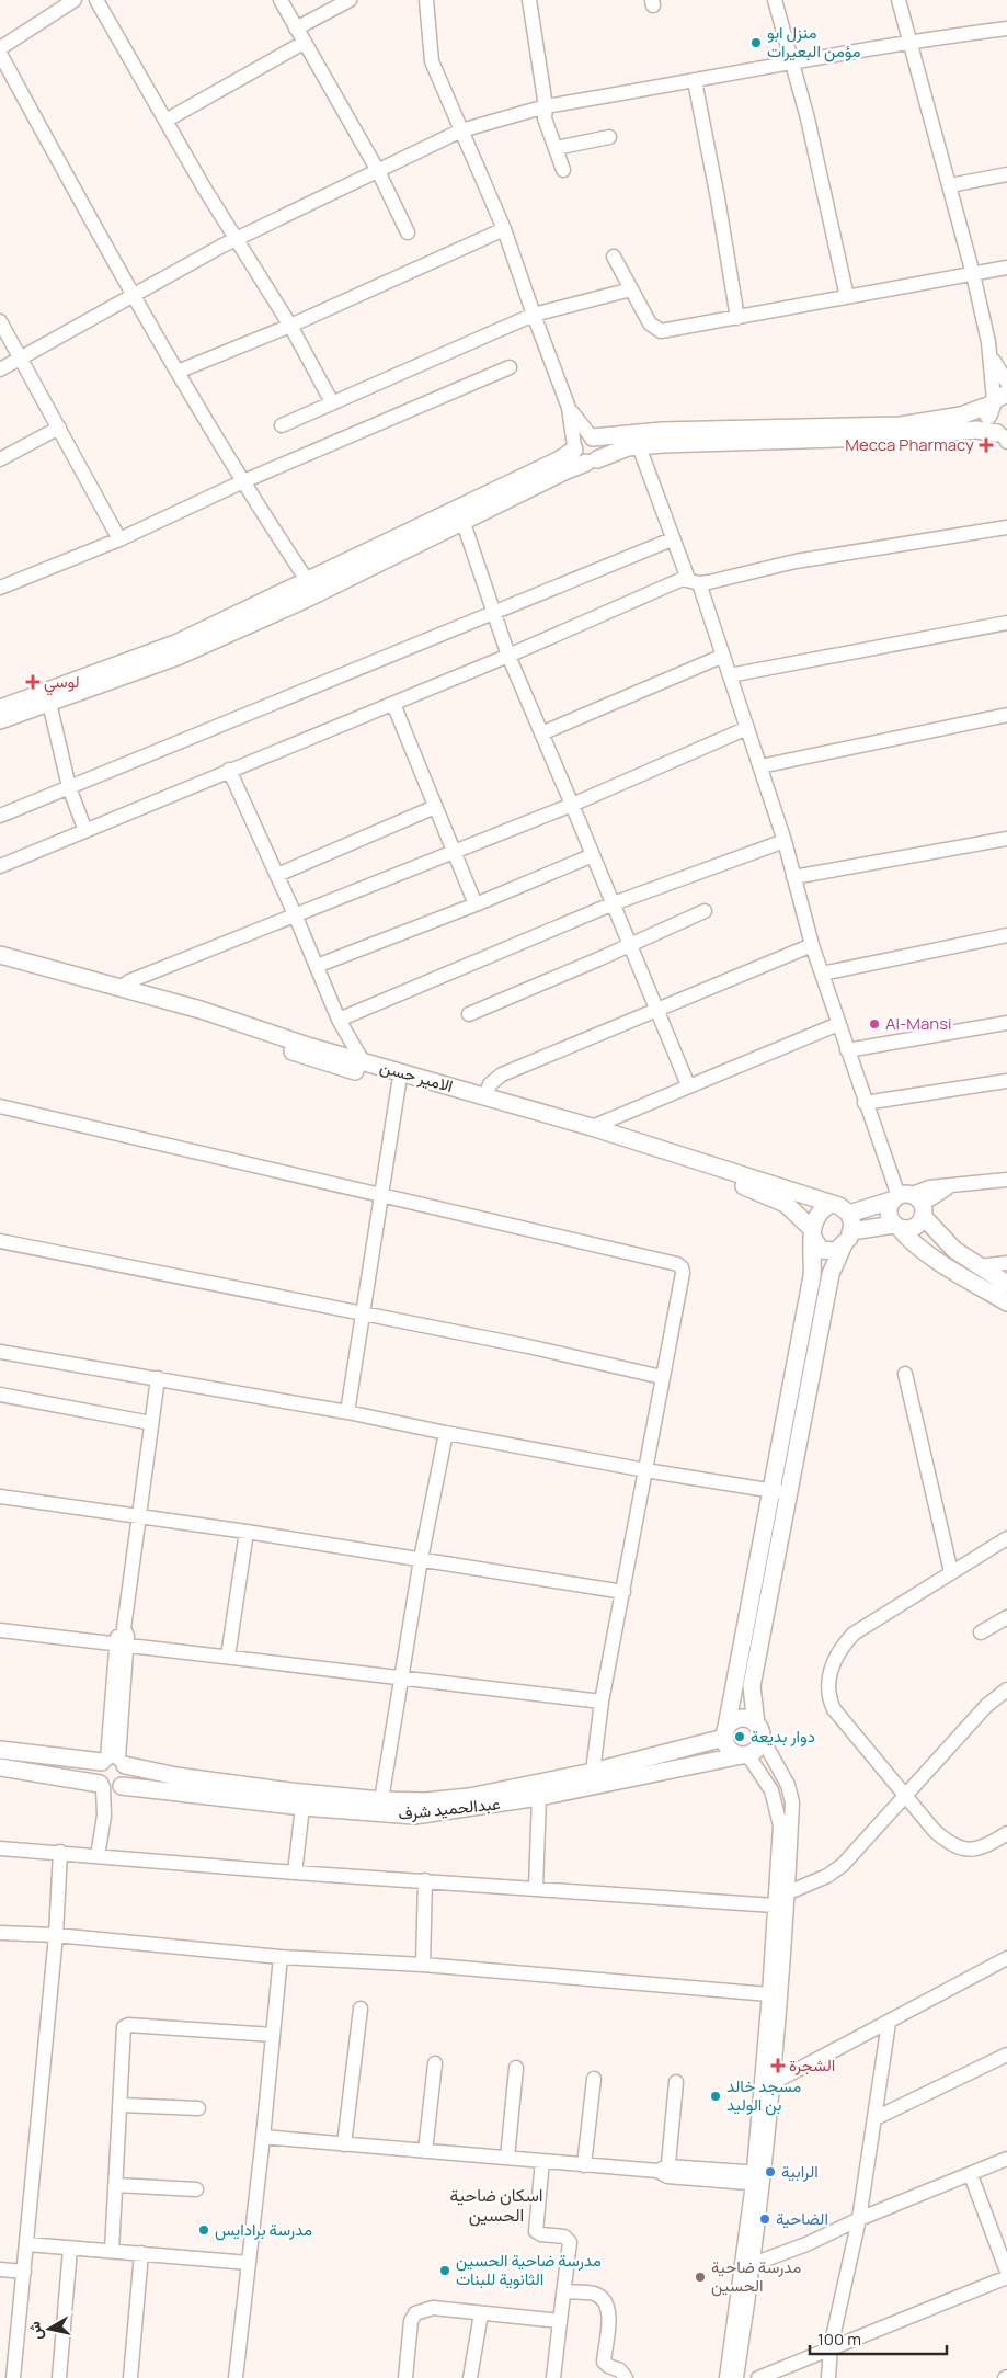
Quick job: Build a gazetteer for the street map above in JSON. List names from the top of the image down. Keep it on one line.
{"streets":{"main road":["الامير حسن","عبدالحميد شرف"]},"districts":["اسكان ضاحية الحسين"],"places":{"other":["منزل ابو مؤمن البعيرات","Al-Mansi","دوار بديعة","مسجد خالد بن الوليد","الرابية","الضاحية","مدرسة برادايس","مدرسة ضاحية الحسين الثانوية للبنات","مدرسة ضاحية الحسين"],"health":["Mecca Pharmacy","لوسي","الشجرة"]},"scale_bar":"100 m","north":"left"}
